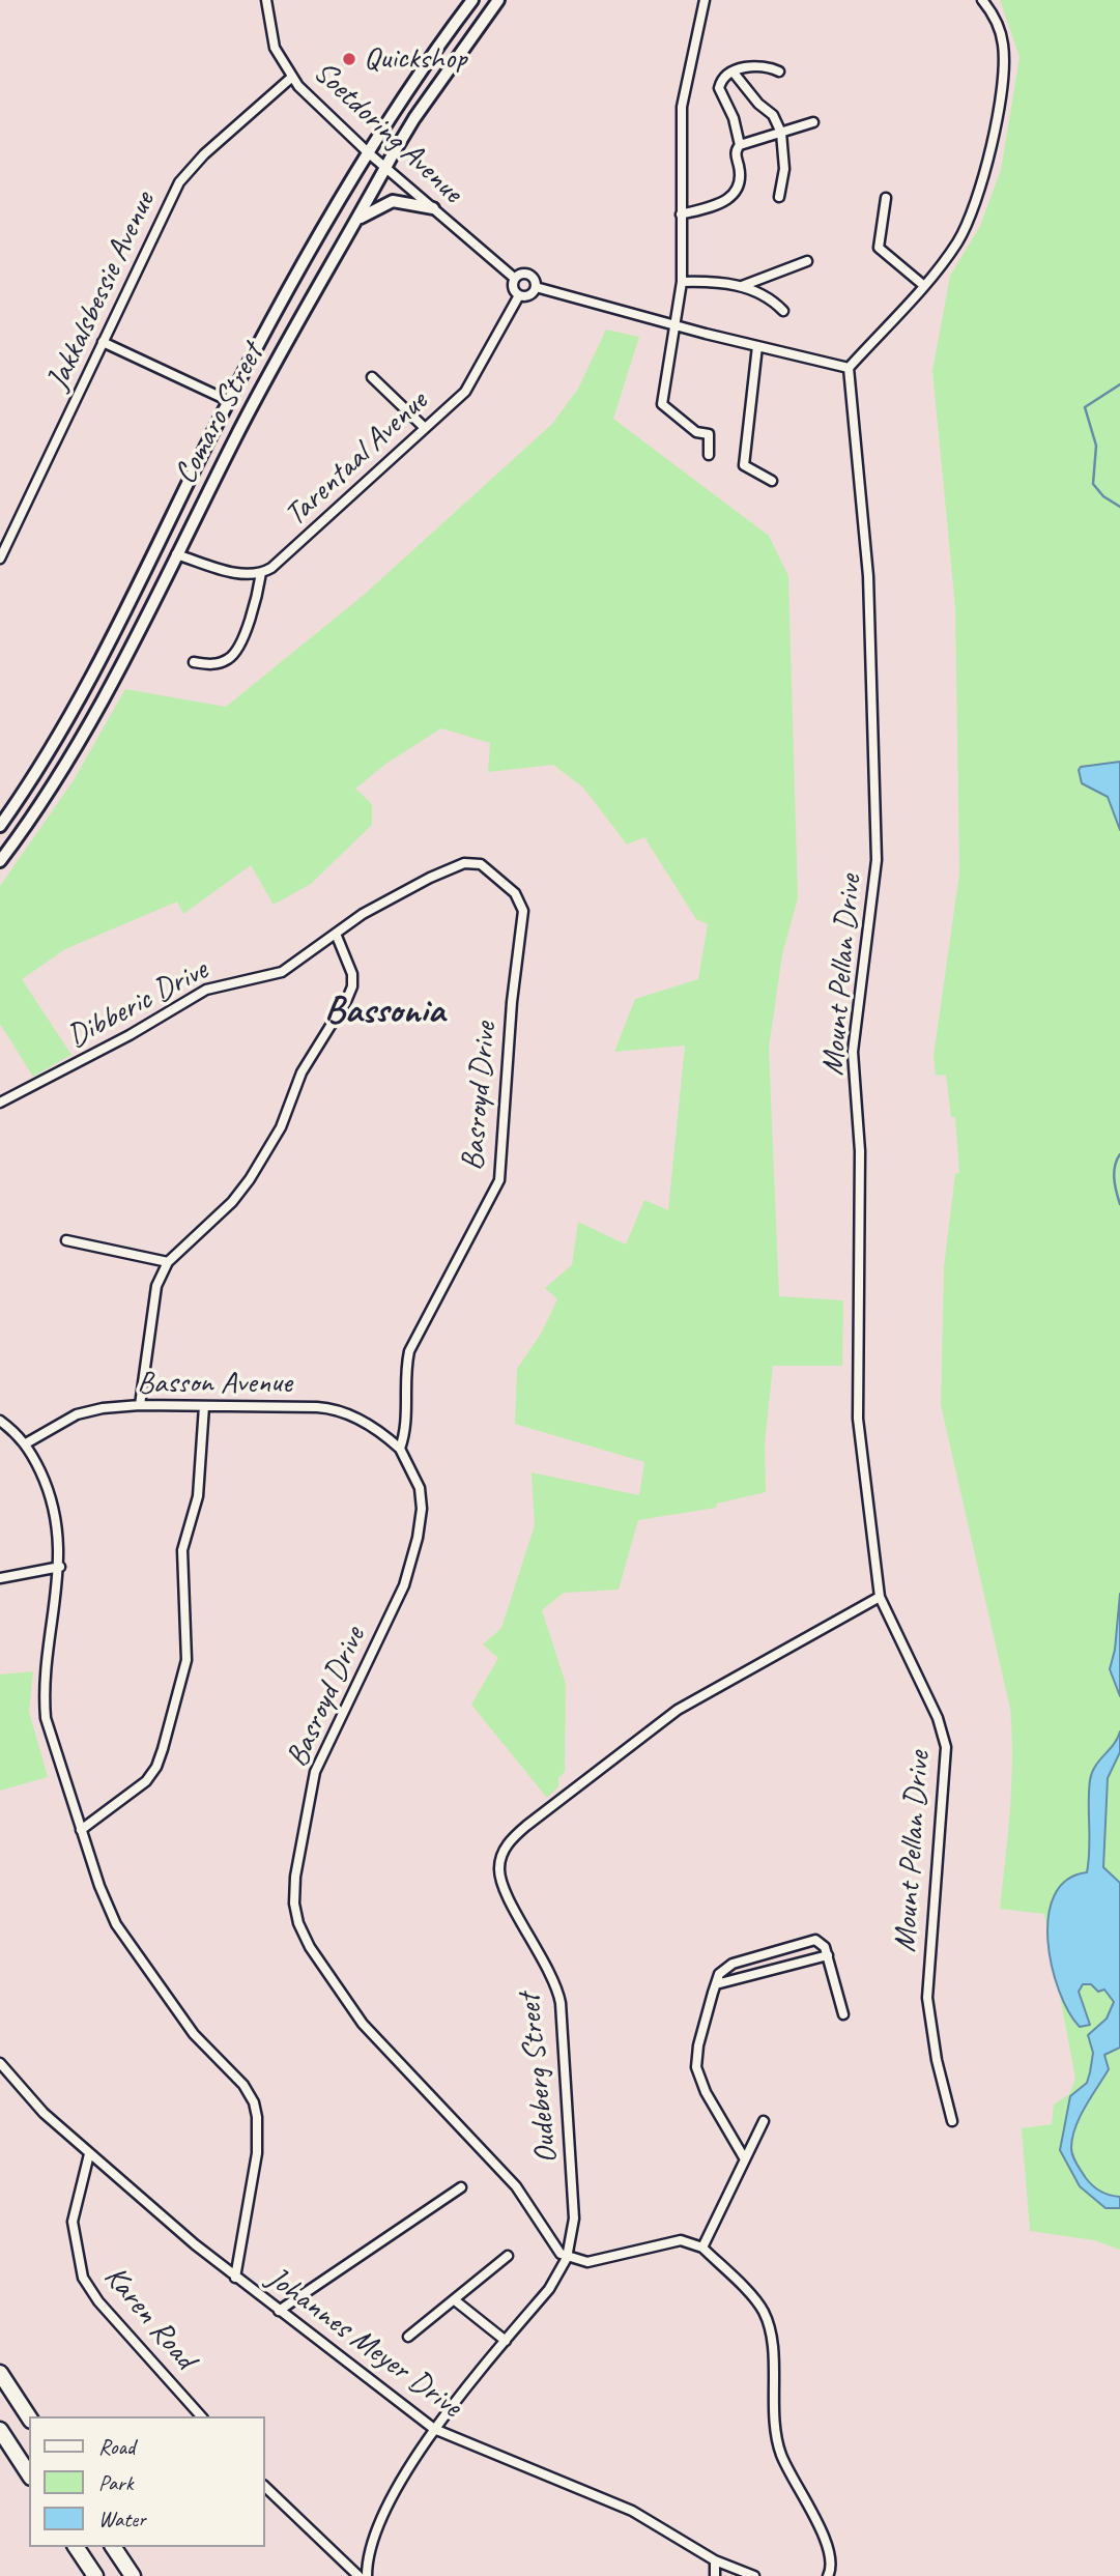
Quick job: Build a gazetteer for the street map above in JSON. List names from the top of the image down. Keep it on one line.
{"streets":{"street":["Soetdoring Avenue","Jakkalsbessie Avenue","Comaro Street","Tarentaal Avenue","Mount Pellan Drive","Dibberic Drive","Basroyd Drive","Basson Avenue","Oudeberg Street","Karen Road","Johannes Meyer Drive"]},"crossings":[["Soetdoring Avenue","Jakkalsbessie Avenue"],["Soetdoring Avenue","Comaro Street"],["Soetdoring Avenue","Tarentaal Avenue"],["Mount Pellan Drive","Oudeberg Street"],["Dibberic Drive","Basroyd Drive"],["Basroyd Drive","Basson Avenue"],["Basroyd Drive","Oudeberg Street"],["Oudeberg Street","Johannes Meyer Drive"],["Karen Road","Johannes Meyer Drive"]],"districts":["Bassonia"],"places":["Quickshop"],"legend":["Road","Park","Water"]}
